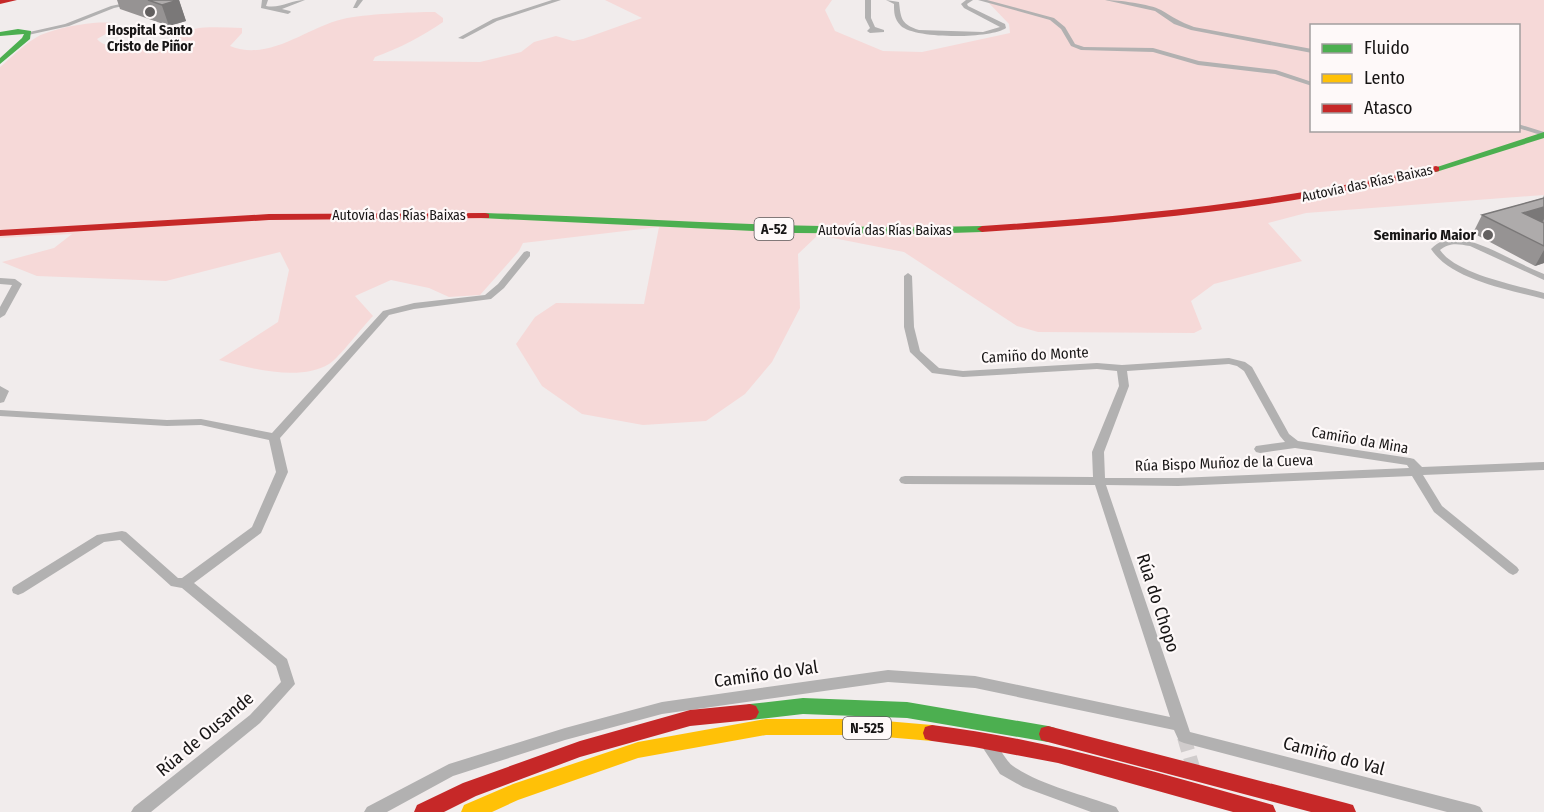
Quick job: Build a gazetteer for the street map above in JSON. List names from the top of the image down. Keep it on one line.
{"streets":{"main road":["Autovía das Rías Baixas","A-52","N-525"],"street":["Camiño do Monte","Camiño da Mina","Rúa Bispo Muñoz de la Cueva","Rúa do Chopo","Camiño do Val","Rúa de Ousande"]},"crossings":[["Camiño do Monte","Camiño da Mina"],["Camiño da Mina","Rúa Bispo Muñoz de la Cueva"],["Rúa Bispo Muñoz de la Cueva","Rúa do Chopo"],["Rúa do Chopo","Camiño do Val"]],"places":["Hospital Santo Cristo de Piñor","Seminario Maior"],"legend":["Fluido","Lento","Atasco"]}
